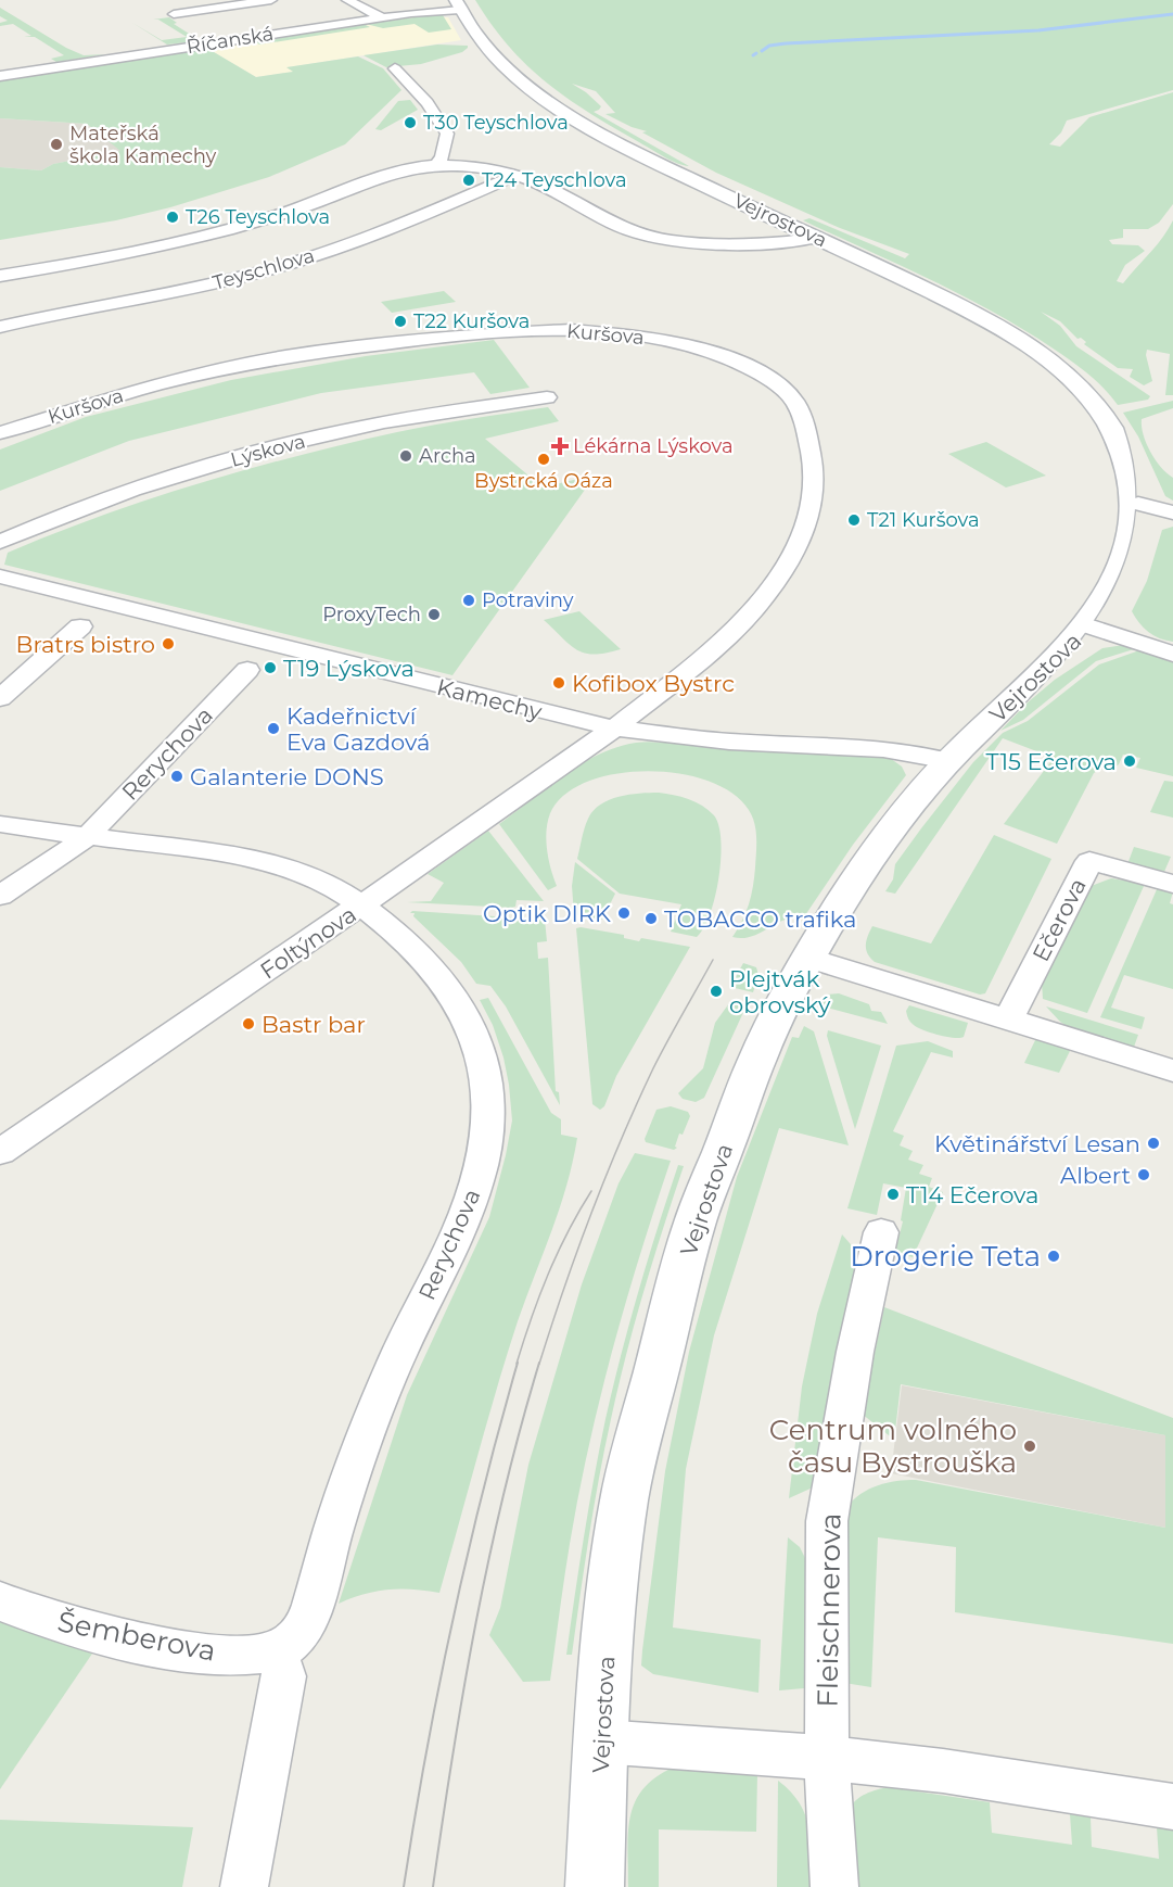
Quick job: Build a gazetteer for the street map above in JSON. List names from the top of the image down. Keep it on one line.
{"streets":{"street":["Říčanská","Vejrostova","Teyschlova","Kuršova","Lýskova","Kamechy","Rerychova","Ečerova","Foltýnova","Fleischnerova","Šemberova"]},"crossings":[["Říčanská","Vejrostova"],["Vejrostova","Kamechy"],["Kuršova","Kamechy"],["Kuršova","Foltýnova"],["Kamechy","Foltýnova"],["Rerychova","Foltýnova"],["Rerychova","Šemberova"]],"places":{"other":["T30 Teyschlova","Mateřská škola Kamechy","T24 Teyschlova","T26 Teyschlova","T22 Kuršova","Archa","Bystrcká Oáza","T21 Kuršova","Potraviny","ProxyTech","Bratrs bistro","T19 Lýskova","Kofibox Bystrc","Kadeřnictví Eva Gazdová","T15 Ečerova","Galanterie DONS","Optik DIRK","TOBACCO trafika","Plejtvák obrovský","Bastr bar","Květinářství Lesan","Albert","T14 Ečerova","Drogerie Teta","Centrum volného času Bystrouška"],"health":["Lékárna Lýskova"]}}
